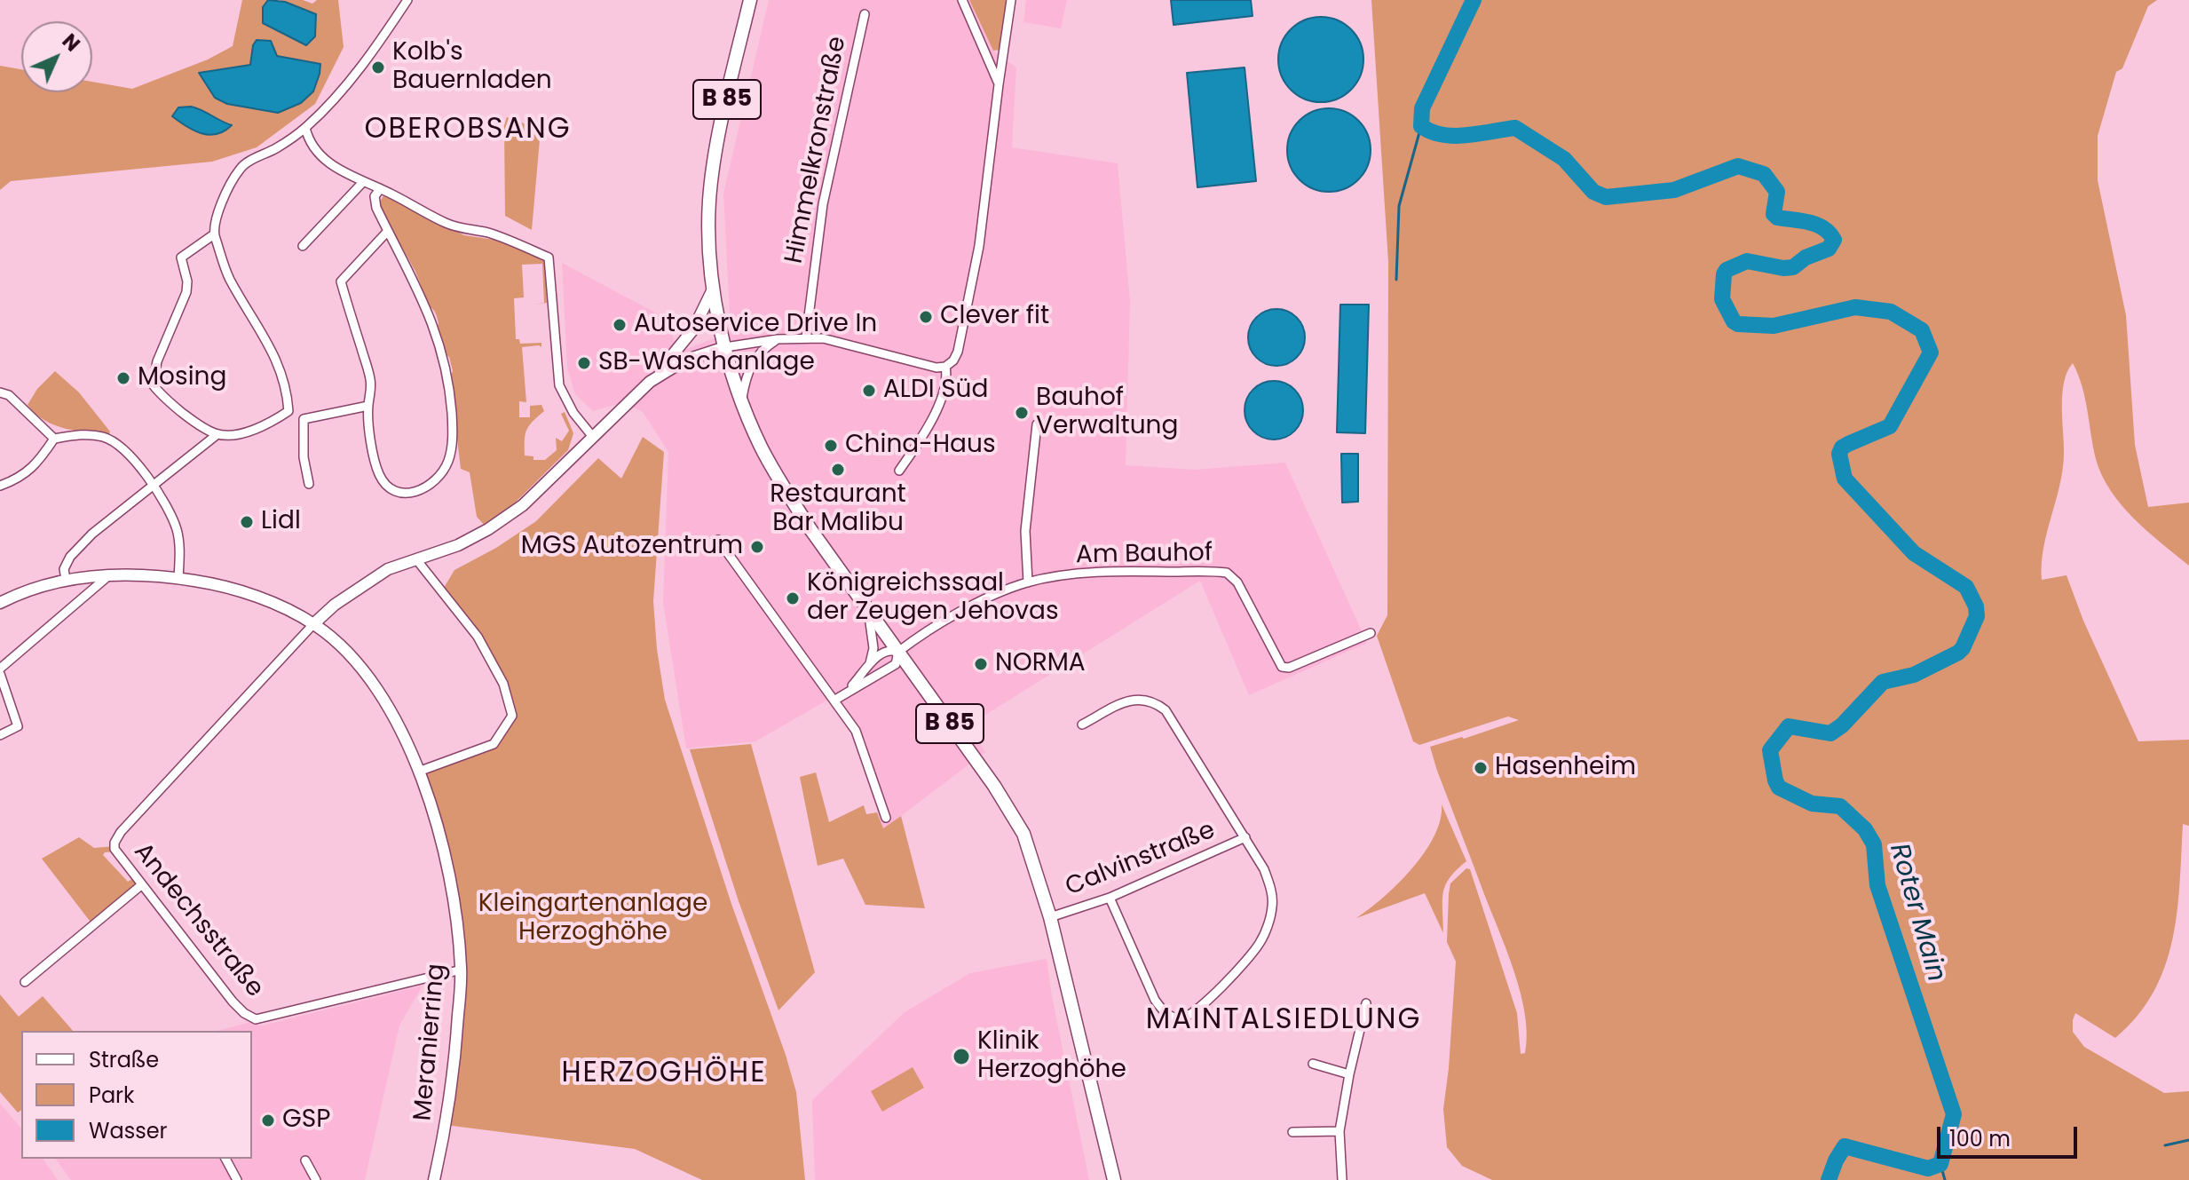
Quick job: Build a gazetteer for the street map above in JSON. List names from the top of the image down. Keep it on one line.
{"streets":{"main road":["B 85"],"street":["Himmelkronstraße","Am Bauhof","Calvinstraße","Andechsstraße","Meranierring"]},"crossings":[["B 85","Am Bauhof"],["B 85","Calvinstraße"],["Andechsstraße","Meranierring"]],"districts":["OBEROBSANG","MAINTALSIEDLUNG","HERZOGHÖHE"],"water":["Roter Main"],"parks":["Kleingartenanlage Herzoghöhe"],"places":["Kolb's Bauernladen","Clever fit","Autoservice Drive In","SB-Waschanlage","Mosing","ALDI Süd","Bauhof Verwaltung","China-Haus","Restaurant Bar Malibu","Lidl","MGS Autozentrum","Königreichssaal der Zeugen Jehovas","NORMA","Hasenheim","Klinik Herzoghöhe","GSP"],"legend":["Straße","Park","Wasser"],"scale_bar":"100 m","north":"top right"}
